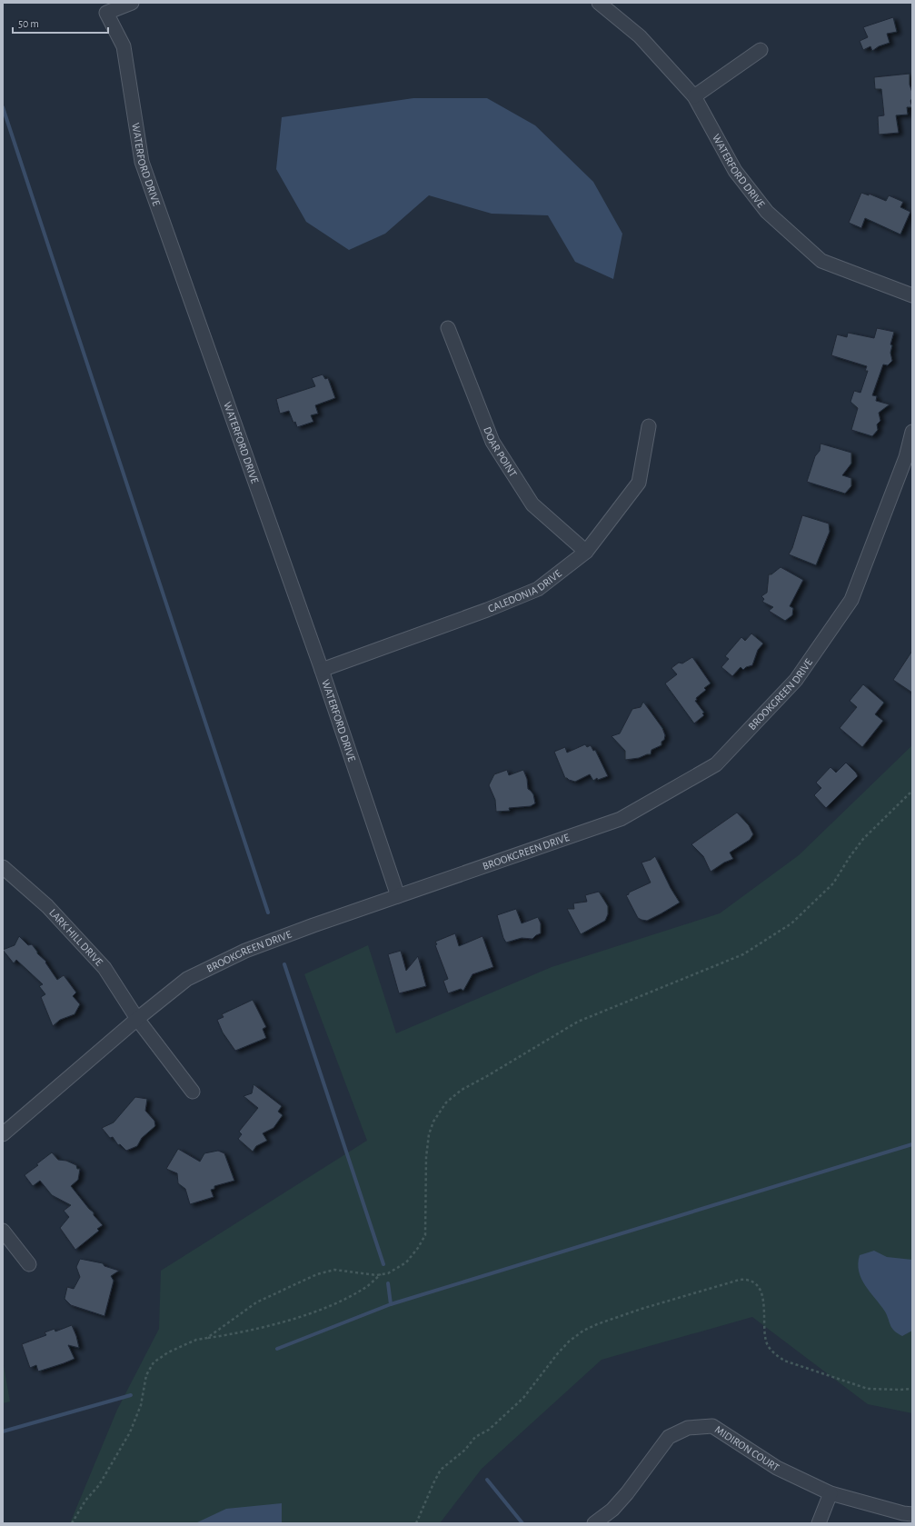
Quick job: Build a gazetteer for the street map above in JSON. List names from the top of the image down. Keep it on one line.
{"streets":{"street":["WATERFORD DRIVE","DOAR POINT","CALEDONIA DRIVE","BROOKGREEN DRIVE","LARK HILL DRIVE","MIDIRON COURT"]},"crossings":[["WATERFORD DRIVE","CALEDONIA DRIVE"],["WATERFORD DRIVE","BROOKGREEN DRIVE"],["DOAR POINT","CALEDONIA DRIVE"],["BROOKGREEN DRIVE","LARK HILL DRIVE"]],"scale_bar":"50 m"}
